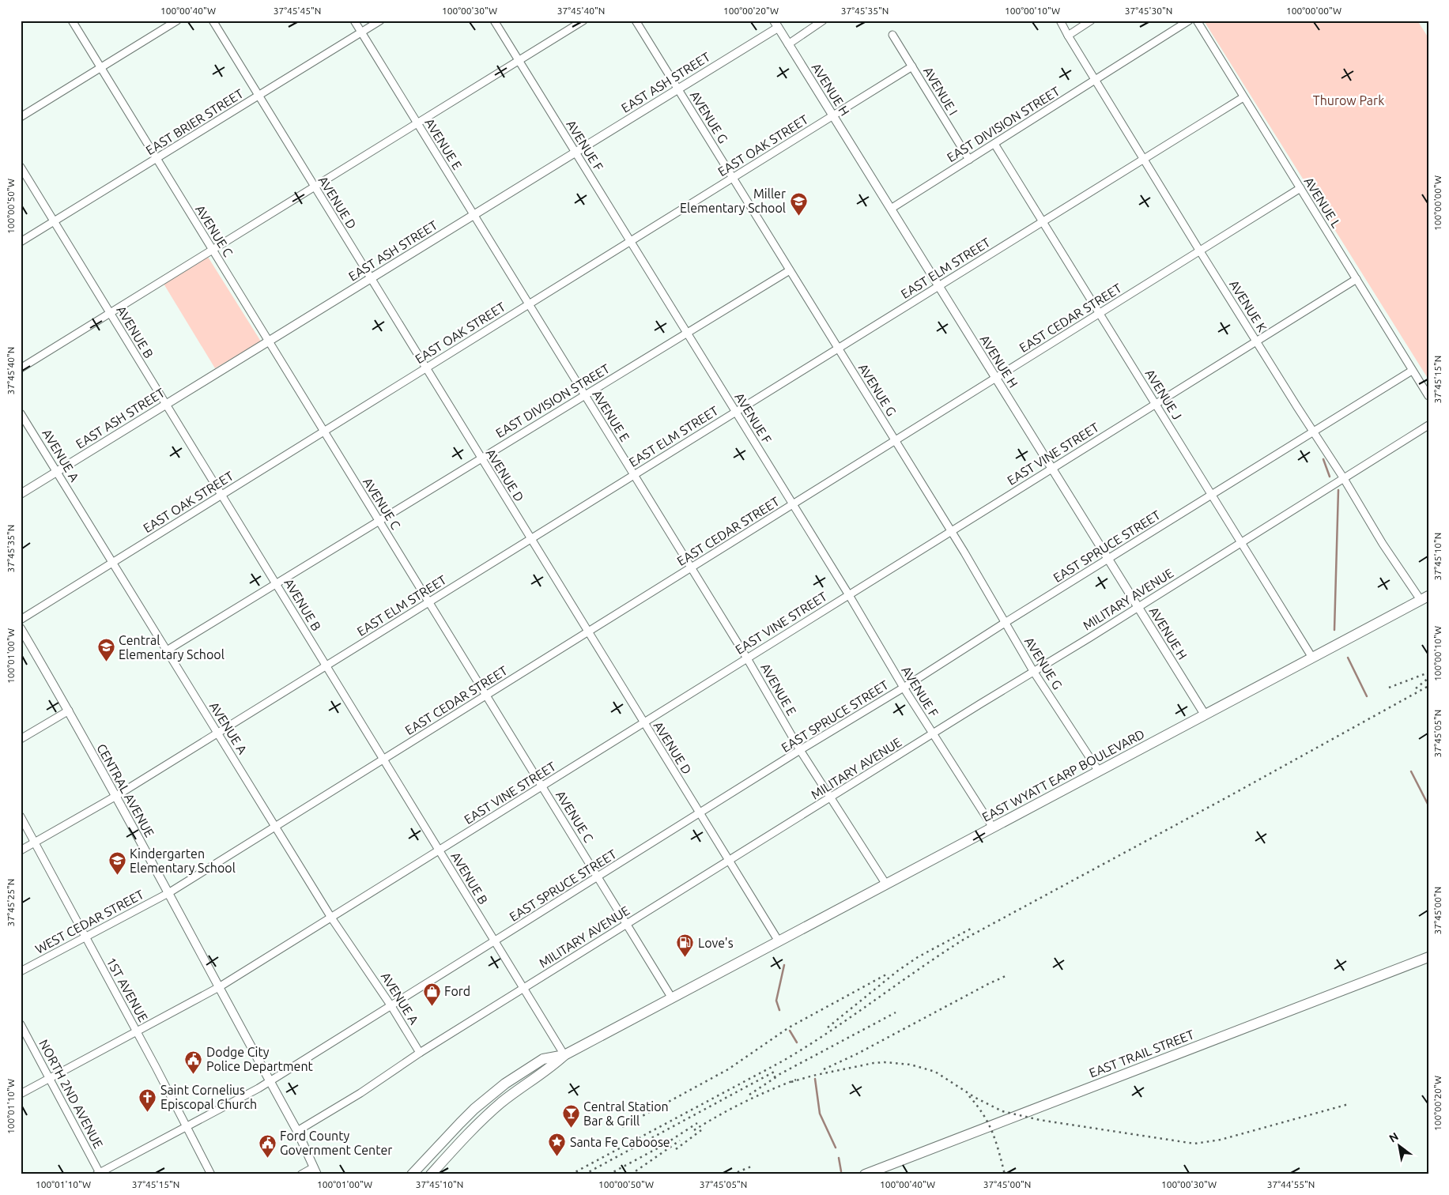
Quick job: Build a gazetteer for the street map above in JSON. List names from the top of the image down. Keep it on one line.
{"streets":{"main road":["EAST WYATT EARP BOULEVARD","EAST TRAIL STREET"],"street":["EAST ASH STREET","AVENUE H","AVENUE I","AVENUE G","EAST BRIER STREET","EAST DIVISION STREET","AVENUE E","AVENUE F","EAST OAK STREET","AVENUE D","AVENUE L","AVENUE C","EAST ELM STREET","AVENUE K","EAST CEDAR STREET","AVENUE B","AVENUE J","EAST VINE STREET","AVENUE A","EAST SPRUCE STREET","MILITARY AVENUE","CENTRAL AVENUE","WEST CEDAR STREET","1ST AVENUE","NORTH 2ND AVENUE"]},"crossings":[["EAST ASH STREET","AVENUE H"],["EAST ASH STREET","AVENUE G"],["EAST ASH STREET","AVENUE E"],["EAST ASH STREET","AVENUE F"],["EAST ASH STREET","AVENUE D"],["EAST ASH STREET","AVENUE C"],["EAST ASH STREET","AVENUE B"],["EAST ASH STREET","AVENUE A"],["AVENUE H","EAST DIVISION STREET"],["AVENUE H","EAST OAK STREET"],["AVENUE H","EAST ELM STREET"],["AVENUE H","EAST CEDAR STREET"],["AVENUE H","EAST VINE STREET"],["AVENUE H","EAST SPRUCE STREET"],["AVENUE H","MILITARY AVENUE"],["AVENUE H","EAST WYATT EARP BOULEVARD"],["AVENUE I","EAST DIVISION STREET"],["AVENUE I","EAST OAK STREET"],["AVENUE G","EAST DIVISION STREET"],["AVENUE G","EAST OAK STREET"],["AVENUE G","EAST ELM STREET"],["AVENUE G","EAST CEDAR STREET"],["AVENUE G","EAST VINE STREET"],["AVENUE G","EAST SPRUCE STREET"],["AVENUE G","MILITARY AVENUE"],["AVENUE G","EAST WYATT EARP BOULEVARD"],["EAST BRIER STREET","AVENUE E"],["EAST BRIER STREET","AVENUE D"],["EAST BRIER STREET","AVENUE C"],["EAST BRIER STREET","AVENUE B"],["EAST DIVISION STREET","AVENUE E"],["EAST DIVISION STREET","AVENUE F"],["EAST DIVISION STREET","AVENUE D"],["EAST DIVISION STREET","AVENUE C"],["EAST DIVISION STREET","AVENUE K"],["EAST DIVISION STREET","AVENUE B"],["EAST DIVISION STREET","AVENUE J"],["EAST DIVISION STREET","AVENUE A"],["AVENUE E","EAST OAK STREET"],["AVENUE E","EAST ELM STREET"],["AVENUE E","EAST CEDAR STREET"],["AVENUE E","EAST VINE STREET"],["AVENUE E","EAST SPRUCE STREET"],["AVENUE E","MILITARY AVENUE"],["AVENUE E","EAST WYATT EARP BOULEVARD"],["AVENUE F","EAST OAK STREET"],["AVENUE F","EAST ELM STREET"],["AVENUE F","EAST CEDAR STREET"],["AVENUE F","EAST VINE STREET"],["AVENUE F","EAST SPRUCE STREET"],["AVENUE F","MILITARY AVENUE"],["AVENUE F","EAST WYATT EARP BOULEVARD"],["EAST OAK STREET","AVENUE D"],["EAST OAK STREET","AVENUE C"],["EAST OAK STREET","AVENUE B"],["EAST OAK STREET","AVENUE A"],["AVENUE D","EAST ELM STREET"],["AVENUE D","EAST CEDAR STREET"],["AVENUE D","EAST VINE STREET"],["AVENUE D","EAST SPRUCE STREET"],["AVENUE D","MILITARY AVENUE"],["AVENUE D","EAST WYATT EARP BOULEVARD"],["AVENUE L","EAST ELM STREET"],["AVENUE L","EAST CEDAR STREET"],["AVENUE L","EAST VINE STREET"],["AVENUE L","EAST SPRUCE STREET"],["AVENUE C","EAST ELM STREET"],["AVENUE C","EAST CEDAR STREET"],["AVENUE C","EAST VINE STREET"],["AVENUE C","EAST SPRUCE STREET"],["AVENUE C","MILITARY AVENUE"],["AVENUE C","EAST WYATT EARP BOULEVARD"],["EAST ELM STREET","AVENUE K"],["EAST ELM STREET","AVENUE B"],["EAST ELM STREET","AVENUE J"],["EAST ELM STREET","AVENUE A"],["EAST ELM STREET","CENTRAL AVENUE"],["EAST ELM STREET","1ST AVENUE"],["AVENUE K","EAST CEDAR STREET"],["AVENUE K","EAST VINE STREET"],["AVENUE K","EAST SPRUCE STREET"],["AVENUE K","MILITARY AVENUE"],["AVENUE K","EAST WYATT EARP BOULEVARD"],["EAST CEDAR STREET","AVENUE B"],["EAST CEDAR STREET","AVENUE J"],["EAST CEDAR STREET","AVENUE A"],["EAST CEDAR STREET","CENTRAL AVENUE"],["EAST CEDAR STREET","WEST CEDAR STREET"],["AVENUE B","EAST VINE STREET"],["AVENUE B","EAST SPRUCE STREET"],["AVENUE B","MILITARY AVENUE"],["AVENUE B","EAST WYATT EARP BOULEVARD"],["AVENUE J","EAST VINE STREET"],["AVENUE J","EAST SPRUCE STREET"],["AVENUE J","MILITARY AVENUE"],["AVENUE J","EAST WYATT EARP BOULEVARD"],["EAST VINE STREET","AVENUE A"],["EAST VINE STREET","CENTRAL AVENUE"],["EAST VINE STREET","1ST AVENUE"],["EAST VINE STREET","NORTH 2ND AVENUE"],["AVENUE A","EAST SPRUCE STREET"],["AVENUE A","MILITARY AVENUE"],["EAST SPRUCE STREET","CENTRAL AVENUE"],["EAST SPRUCE STREET","1ST AVENUE"],["EAST SPRUCE STREET","NORTH 2ND AVENUE"],["MILITARY AVENUE","CENTRAL AVENUE"],["CENTRAL AVENUE","WEST CEDAR STREET"],["WEST CEDAR STREET","1ST AVENUE"]],"parks":["Thurow Park"],"places":{"school or university":["Miller Elementary School","Central Elementary School","Kindergarten Elementary School"],"fuel station":["Love's"],"shop":["Ford"],"public building":["Dodge City Police Department","Ford County Government Center"],"church":["Saint Cornelius Episcopal Church"],"bar":["Central Station Bar & Grill"],"place":["Santa Fe Caboose"]},"north":"top left","coordinates":["100°00'40\"W","37°45'45\"N","100°00'30\"W","37°45'40\"N","100°00'20\"W","37°45'35\"N","100°00'10\"W","37°45'30\"N","100°00'00\"W","100°00'50\"W","37°45'15\"N","37°45'10\"N","100°01'00\"W","37°45'05\"N","37°45'25\"N","37°45'00\"N","100°01'10\"W","37°44'55\"N"]}
